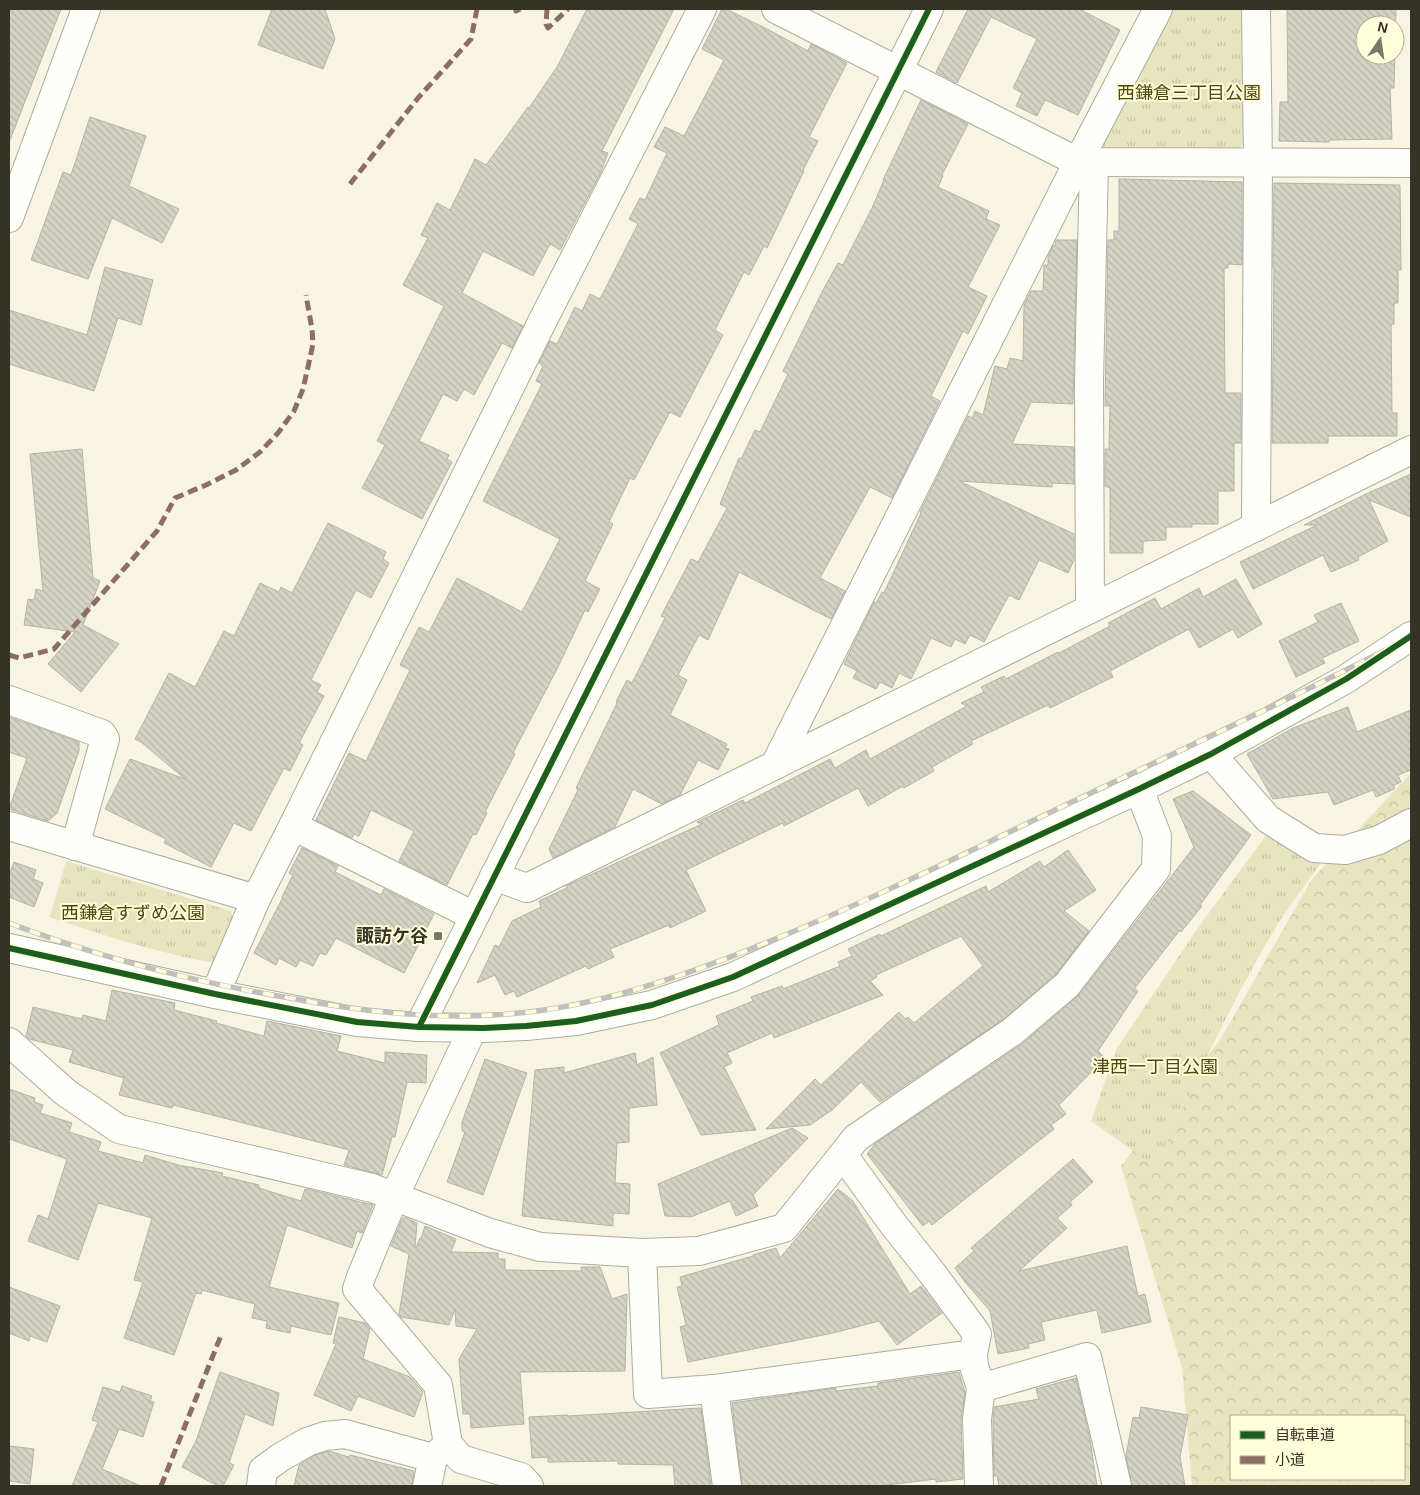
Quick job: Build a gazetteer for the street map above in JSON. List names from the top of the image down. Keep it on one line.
{"parks":["西鎌倉三丁目公園","西鎌倉すずめ公園","津西一丁目公園"],"places":{"transit":["諏訪ケ谷"]},"legend":["自転車道","小道"],"north":"top"}
